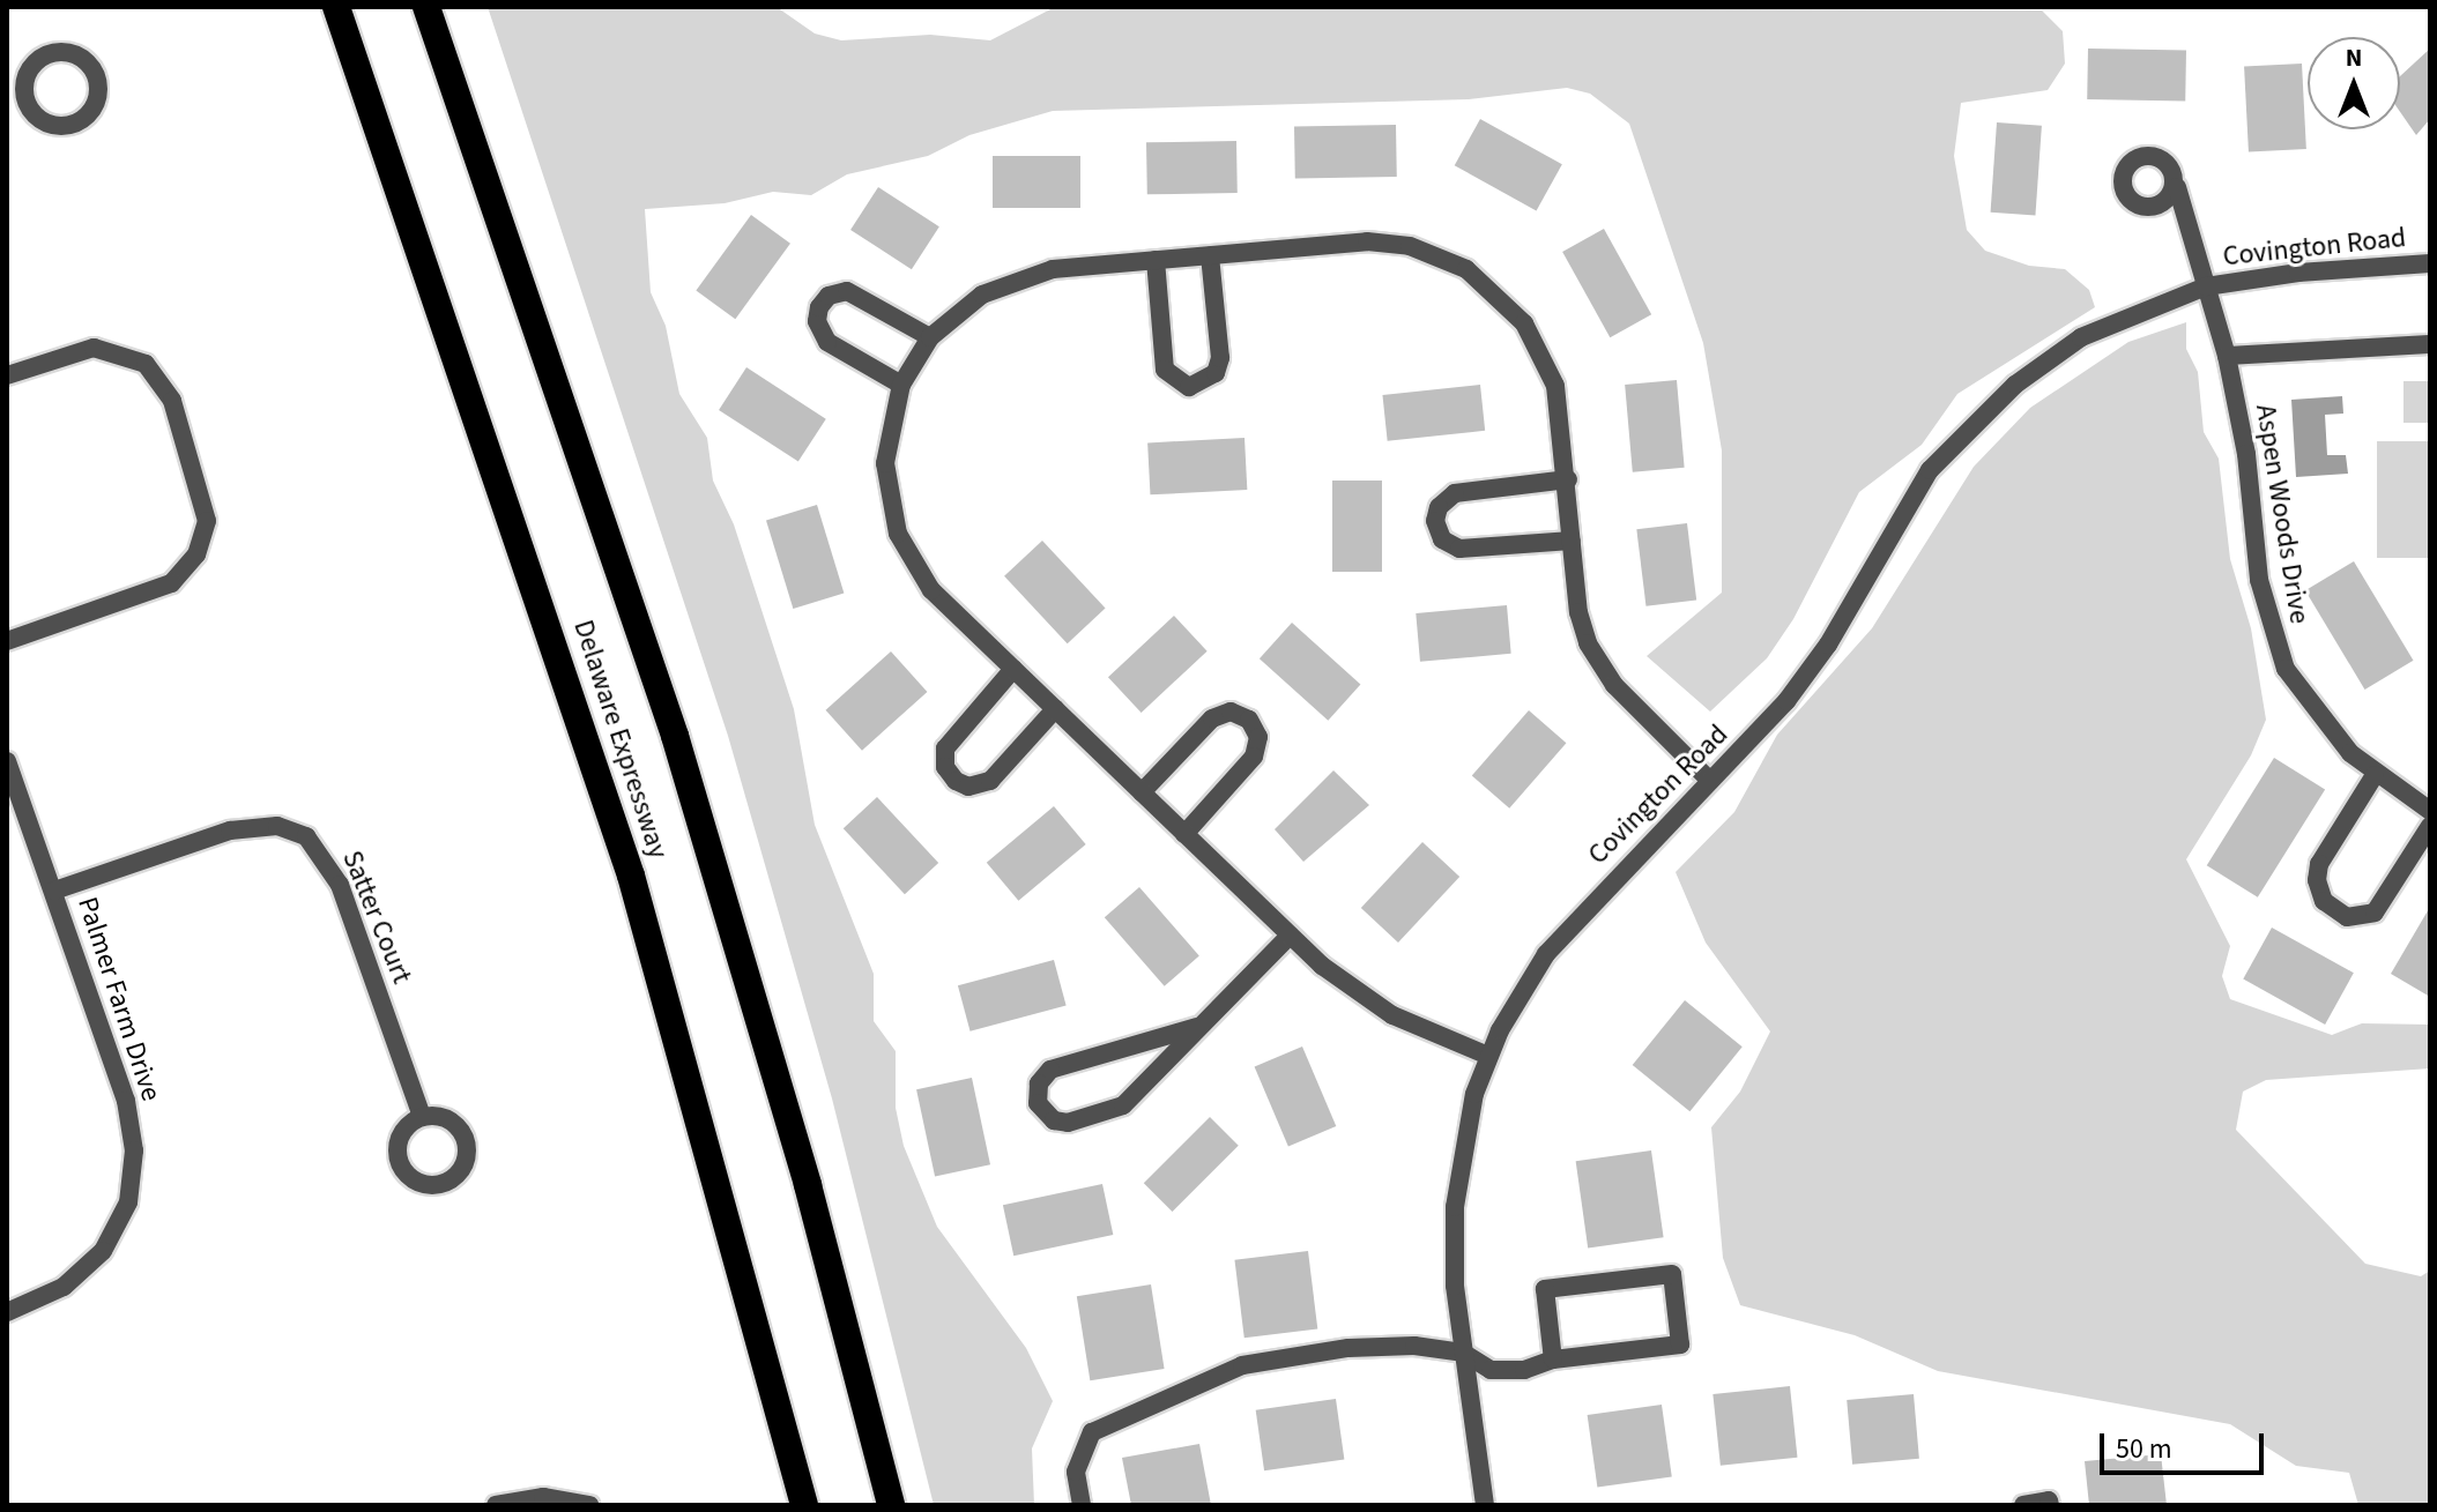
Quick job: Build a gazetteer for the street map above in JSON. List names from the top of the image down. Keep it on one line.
{"streets":{"highway":["Delaware Expressway"],"street":["Covington Road","Aspen Woods Drive","Satter Court","Palmer Farm Drive"]},"crossings":[["Covington Road","Aspen Woods Drive"],["Satter Court","Palmer Farm Drive"]],"scale_bar":"50 m","north":"top"}
